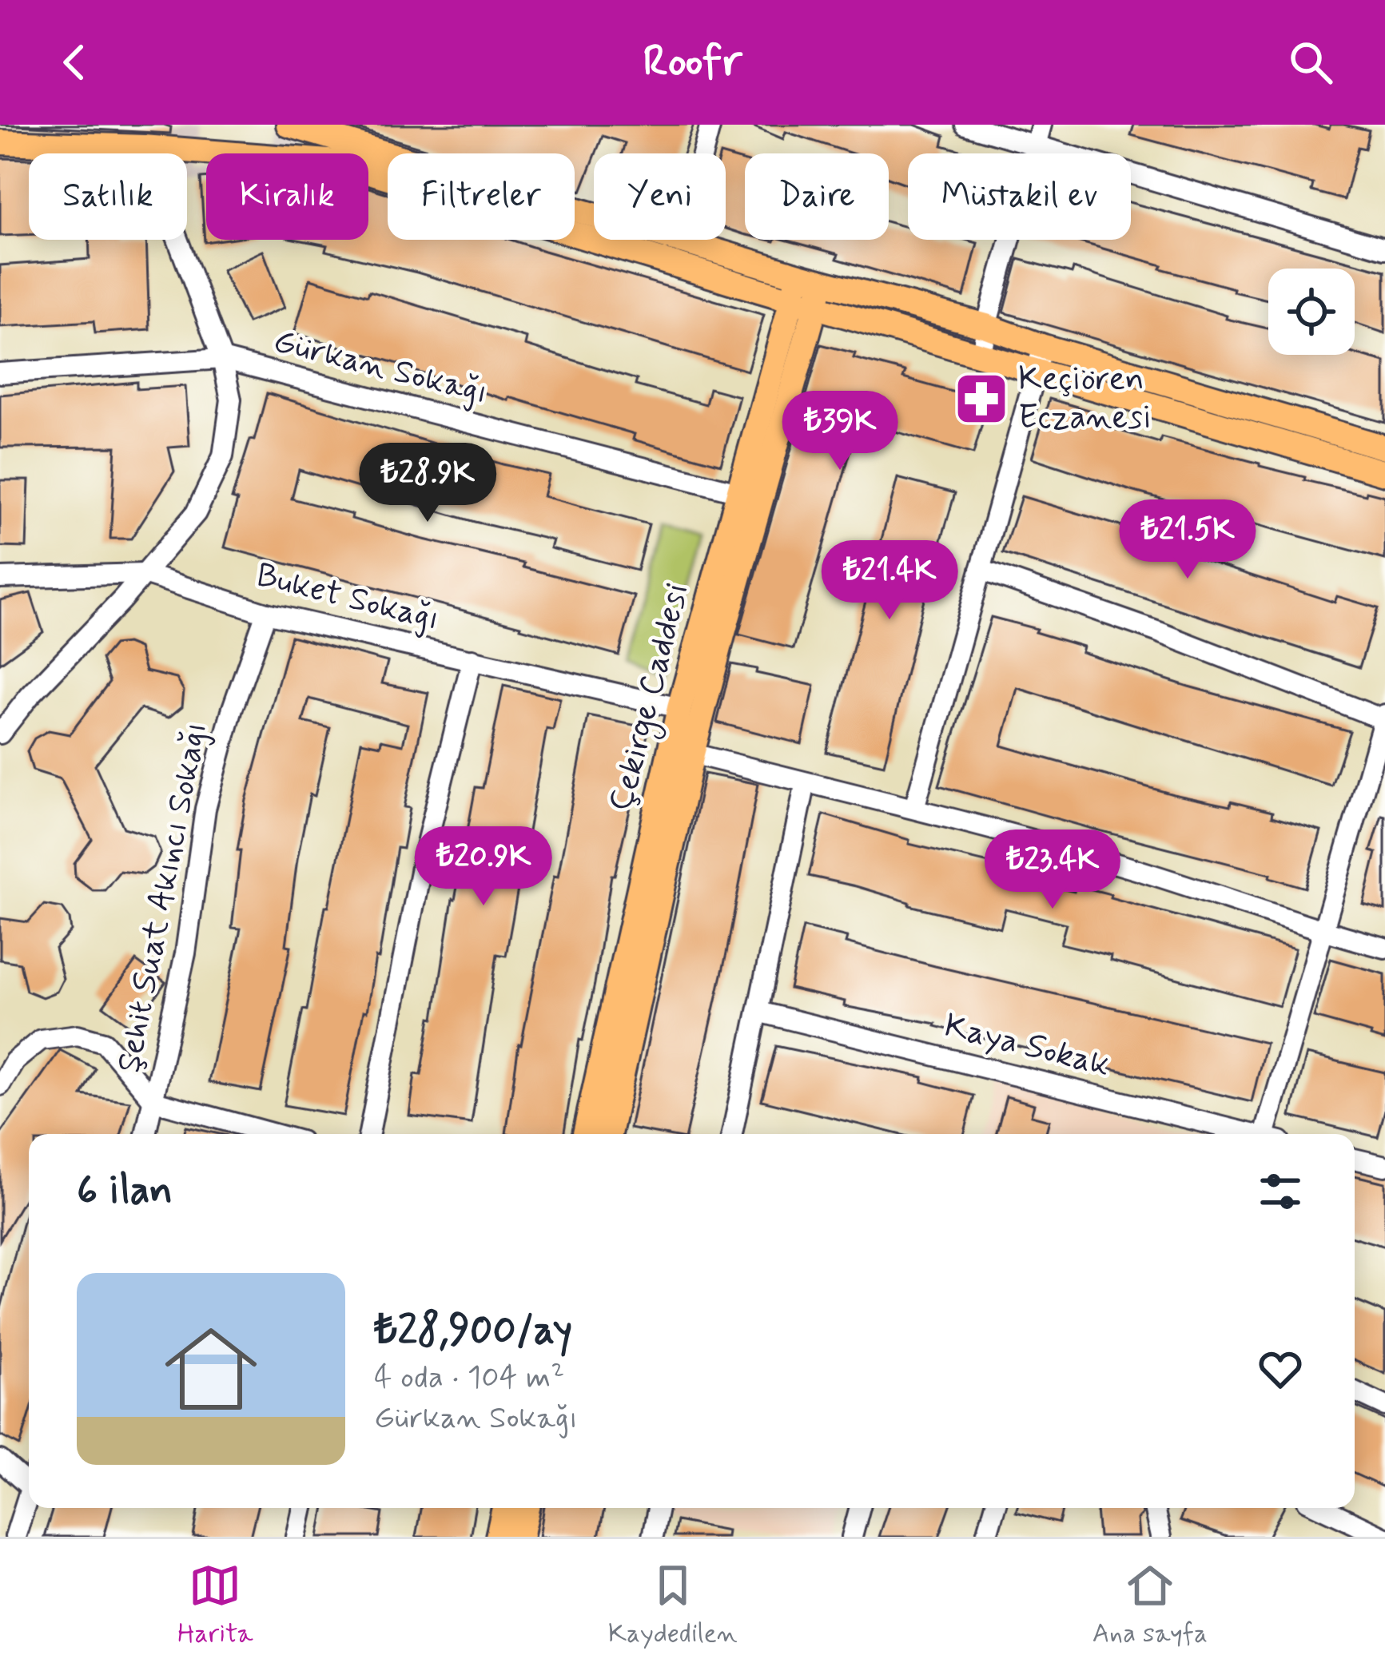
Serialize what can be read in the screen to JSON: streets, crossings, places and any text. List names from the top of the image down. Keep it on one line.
{"streets":{"main road":["Çekirge Caddesi"],"street":["Gürkan Sokağı","Buket Sokağı","Şehit Suat Akıncı Sokağı","Kaya Sokak"]},"crossings":[["Gürkan Sokağı","Çekirge Caddesi"],["Buket Sokağı","Çekirge Caddesi"],["Buket Sokağı","Şehit Suat Akıncı Sokağı"]],"places":{"pharmacy":["Keçiören Eczanesi"]},"page":{"header":"Roofr","chip":["Satılık","Kiralık","Filtreler","Yeni","Daire","Müstakil ev"],"price":["₺39K","₺28.9K","₺21.5K","₺21.4K","₺20.9K","₺23.4K"],"heading":"6 ilan","list":[{"name":"₺28,900/ay","note":"4 oda · 104 m² · Gürkan Sokağı"}],"tabs":["Harita","Kaydedilen","Ana sayfa"]}}
